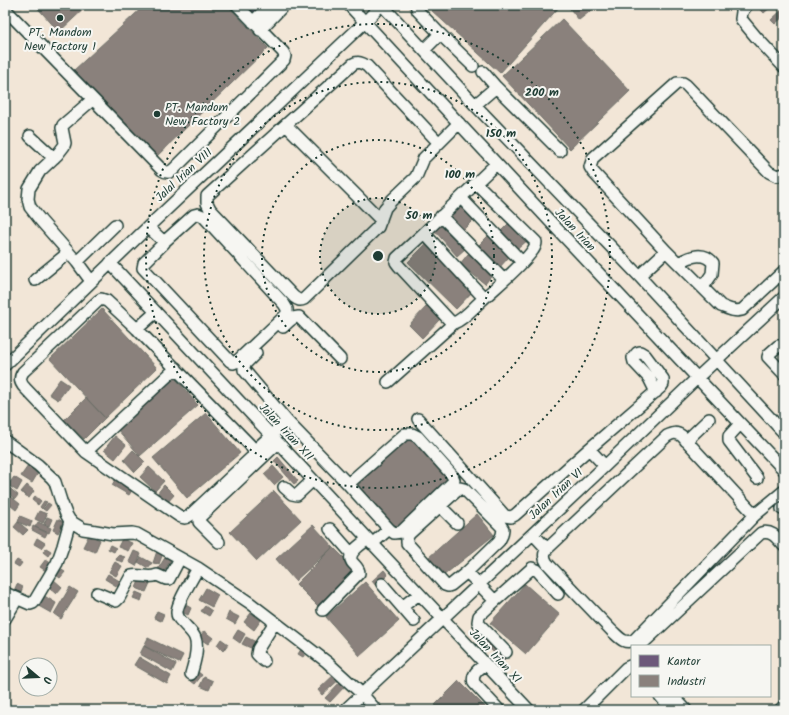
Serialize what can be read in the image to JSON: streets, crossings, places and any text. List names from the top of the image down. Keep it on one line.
{"streets":{"street":["Jalal Irian VIII","Jalan Irian","Jalan Irian XII","Jalan Irian VI","Jalan Irian XI"]},"crossings":[["Jalal Irian VIII","Jalan Irian"],["Jalal Irian VIII","Jalan Irian XII"],["Jalan Irian","Jalan Irian VI"],["Jalan Irian XII","Jalan Irian VI"],["Jalan Irian XII","Jalan Irian XI"],["Jalan Irian VI","Jalan Irian XI"]],"places":["PT. Mandom New Factory 1","PT. Mandom New Factory 2"],"legend":["Kantor","Industri"],"north":"right","rings":["200 m","150 m","100 m","50 m"]}
